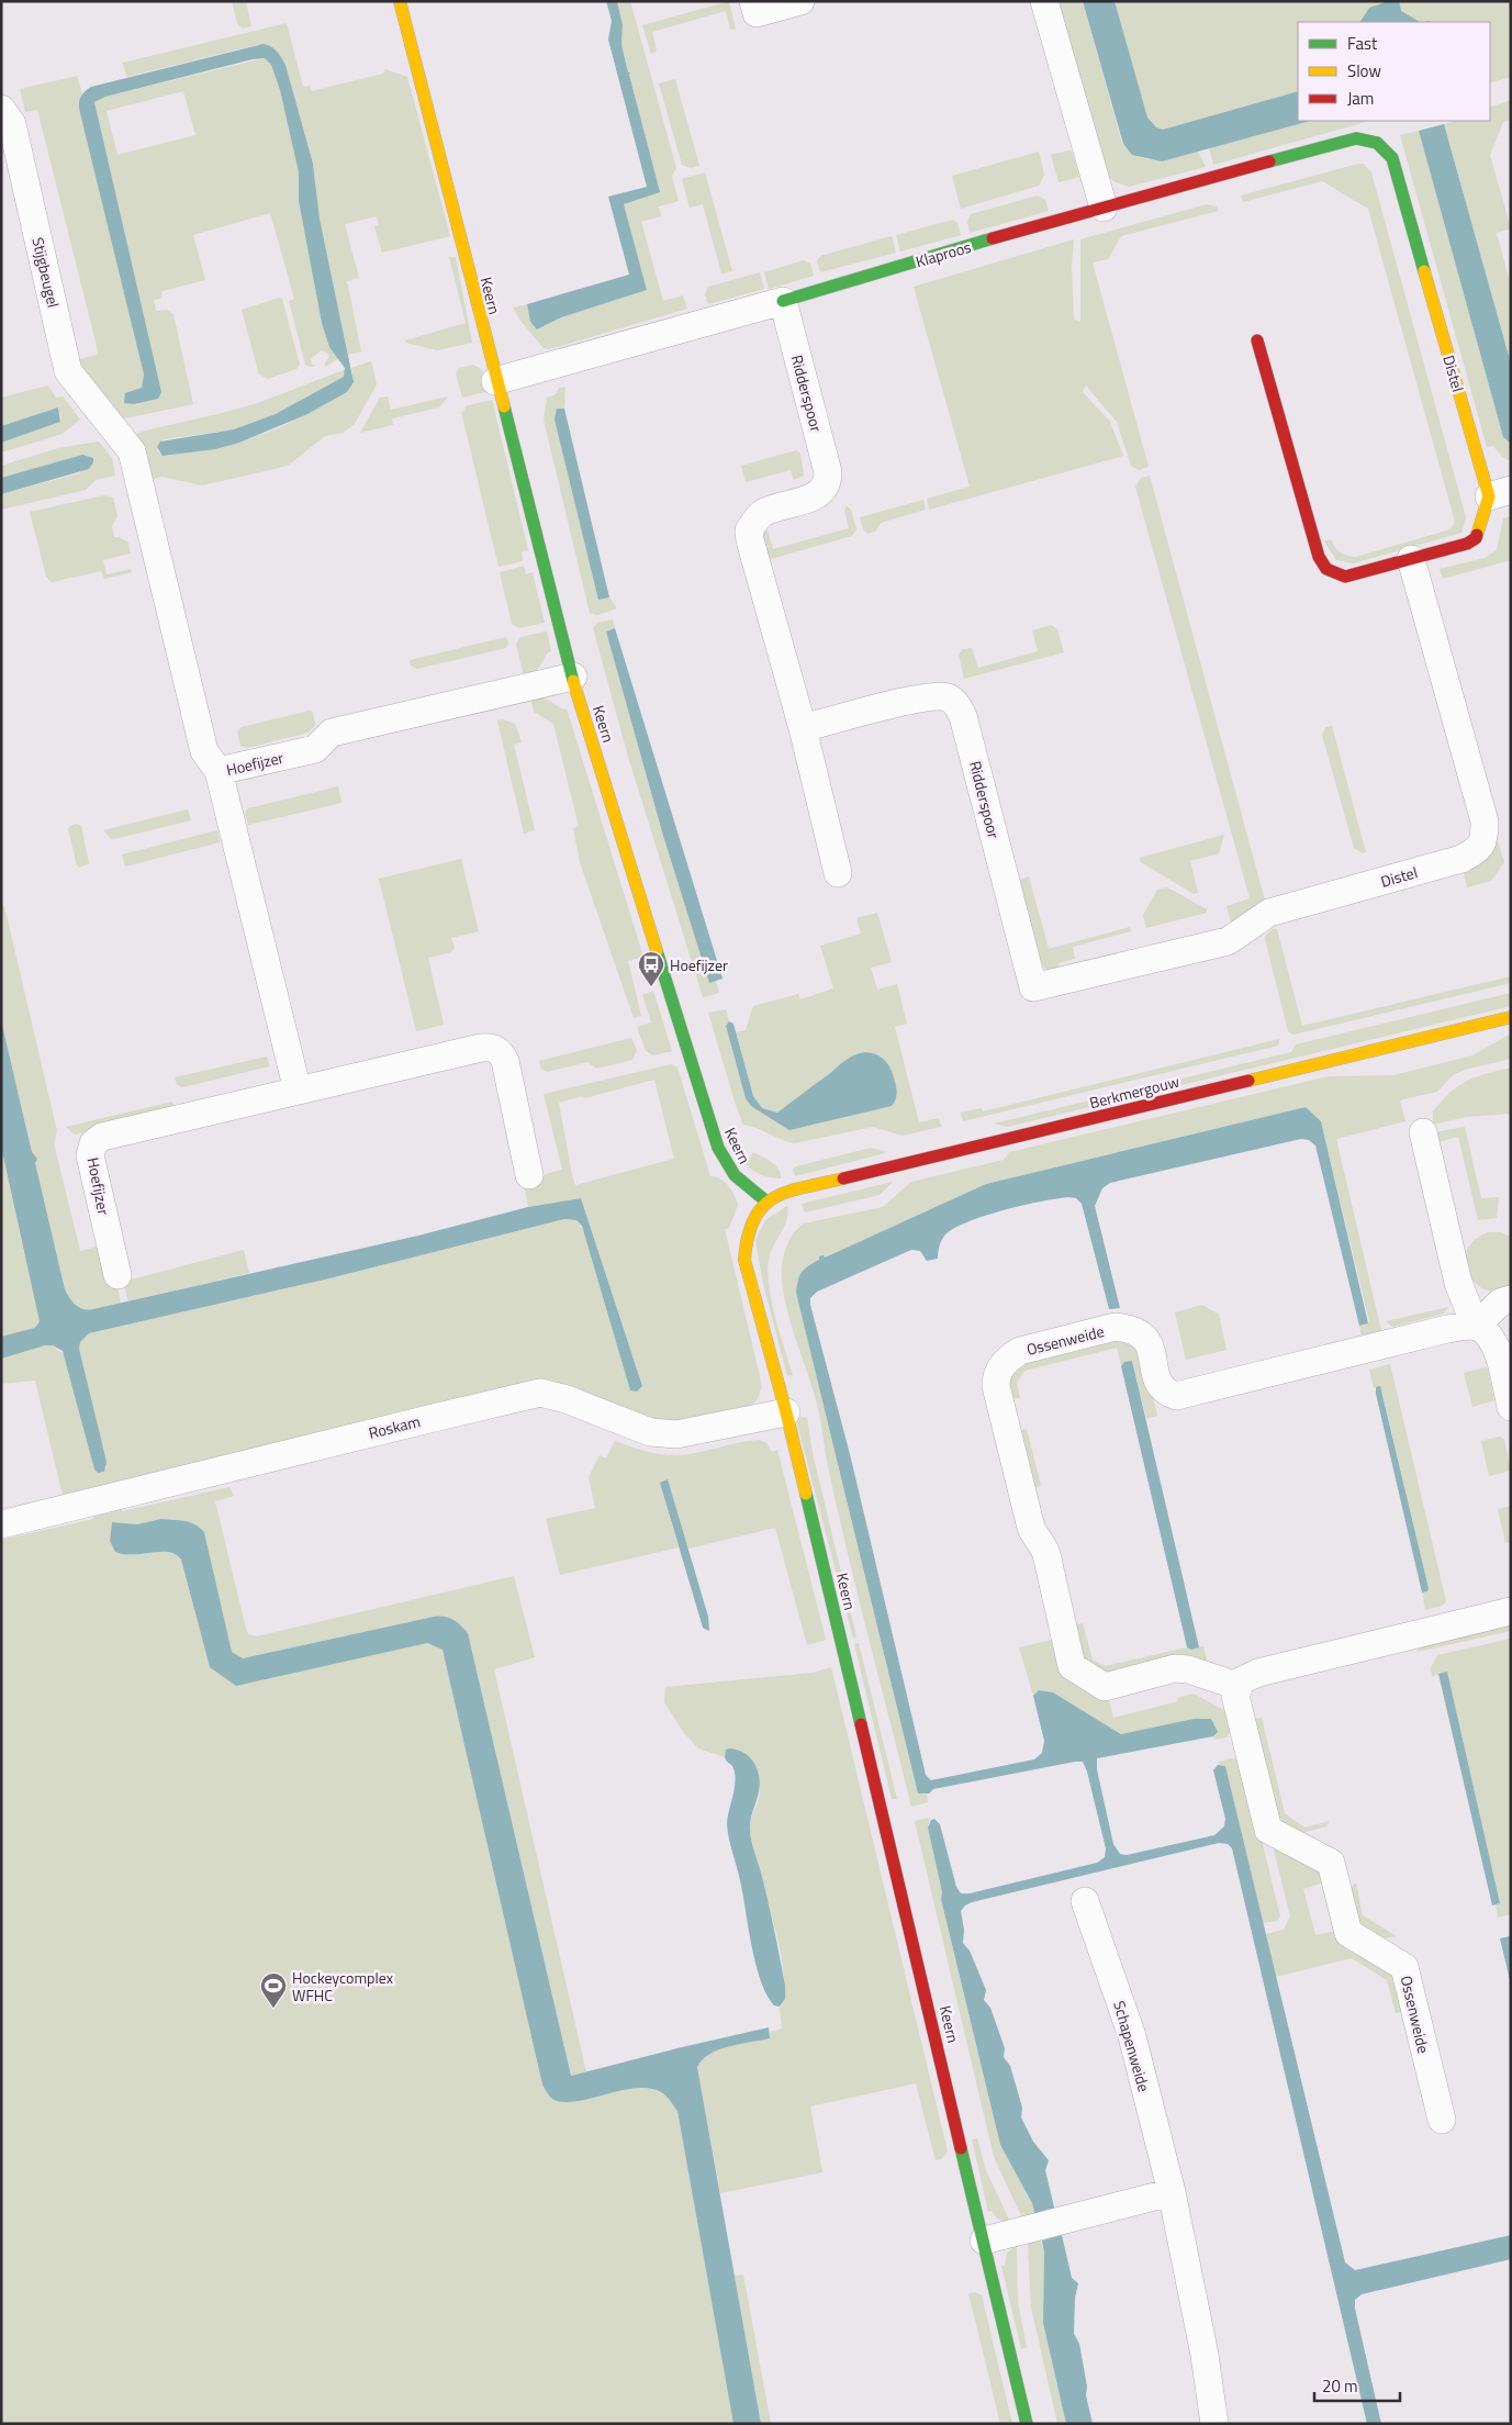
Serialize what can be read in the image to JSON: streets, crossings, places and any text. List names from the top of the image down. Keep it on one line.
{"streets":{"street":["Klaproos","Stijgbeugel","Keern","Distel","Ridderspoor","Hoefijzer","Berkmergouw","Ossenweide","Roskam","Schapenweide"]},"crossings":[["Klaproos","Distel"],["Klaproos","Ridderspoor"],["Stijgbeugel","Hoefijzer"],["Keern","Hoefijzer"],["Keern","Berkmergouw"],["Keern","Roskam"],["Distel","Ridderspoor"]],"places":{"bus stop":["Hoefijzer"],"sports":["Hockeycomplex WFHC"]},"legend":["Fast","Slow","Jam"],"scale_bar":"20 m"}
